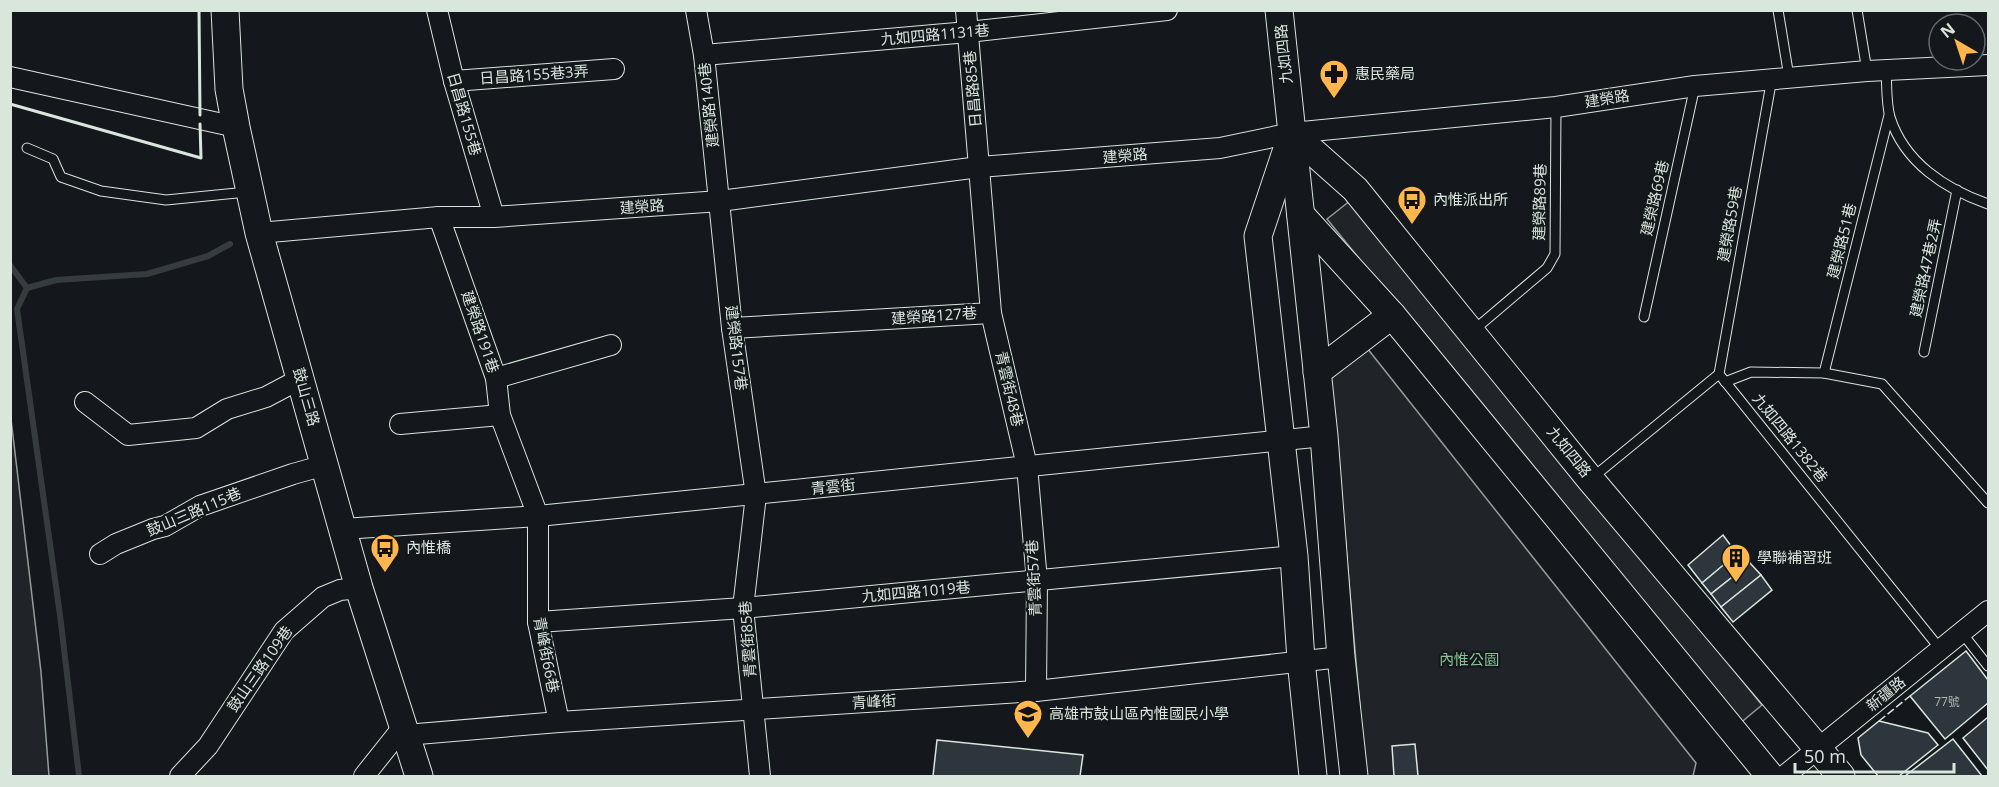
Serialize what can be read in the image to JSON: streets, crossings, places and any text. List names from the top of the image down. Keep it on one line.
{"streets":{"street":["九如四路1131巷","九如四路","日昌路155巷3弄","日昌路85巷","建榮路","建榮路140巷","日昌路155巷","建榮路127巷","建榮路191巷","建榮路157巷","青雲街48巷","鼓山三路","青雲街","鼓山三路115巷","青雲街57巷","九如四路1019巷","青雲街85巷","青峰街66巷","鼓山三路109巷","新疆路","青峰街"],"lane":["建榮路69巷","建榮路89巷","建榮路59巷","建榮路51巷","建榮路47巷2弄","九如四路1382巷"]},"crossings":[["九如四路1131巷","日昌路85巷"],["九如四路1131巷","建榮路140巷"],["九如四路","建榮路"],["九如四路","建榮路89巷"],["九如四路","青雲街"],["九如四路","九如四路1019巷"],["九如四路","新疆路"],["九如四路","青峰街"],["日昌路155巷3弄","日昌路155巷"],["日昌路85巷","建榮路"],["日昌路85巷","建榮路127巷"],["建榮路","建榮路140巷"],["建榮路","日昌路155巷"],["建榮路","建榮路69巷"],["建榮路","建榮路89巷"],["建榮路","建榮路59巷"],["建榮路","建榮路127巷"],["建榮路","建榮路191巷"],["建榮路","建榮路157巷"],["建榮路","鼓山三路"],["建榮路140巷","建榮路157巷"],["建榮路59巷","九如四路1382巷"],["建榮路127巷","建榮路157巷"],["建榮路127巷","青雲街48巷"],["建榮路191巷","青雲街"],["建榮路191巷","青峰街66巷"],["建榮路157巷","青雲街"],["建榮路157巷","青雲街85巷"],["青雲街48巷","青雲街"],["青雲街48巷","青雲街57巷"],["鼓山三路","青雲街"],["鼓山三路","鼓山三路115巷"],["鼓山三路","鼓山三路109巷"],["鼓山三路","青峰街"],["九如四路1382巷","新疆路"],["青雲街","青雲街57巷"],["青雲街","青雲街85巷"],["青雲街","青峰街66巷"],["青雲街57巷","九如四路1019巷"],["青雲街57巷","青峰街"],["九如四路1019巷","青雲街85巷"],["九如四路1019巷","青峰街66巷"],["青雲街85巷","青峰街"],["青峰街66巷","青峰街"]],"parks":["內惟公園"],"places":{"pharmacy":["惠民藥局"],"bus stop":["內惟派出所","內惟橋"],"building":["學聯補習班"],"school or university":["高雄市鼓山區內惟國民小學"]},"house_numbers":["77號"],"scale_bar":"50 m","north":"top left"}
